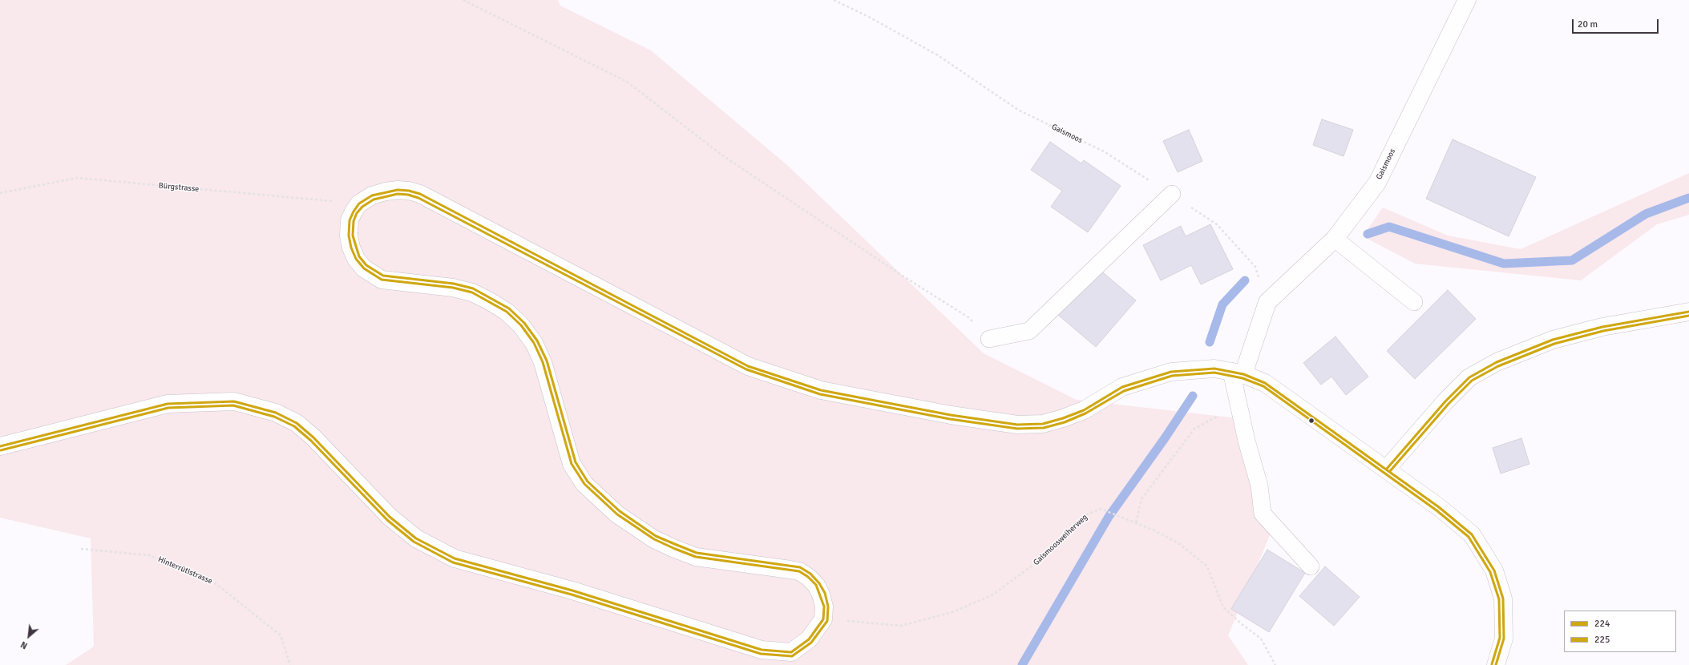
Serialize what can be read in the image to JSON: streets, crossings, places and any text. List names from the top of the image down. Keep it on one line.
{"streets":{"street":["Gaismoos"],"path":["Bürgstrasse","Gaismoosweiherweg","Hinterrütistrasse"]},"lines":["transit line 224","transit line 225"],"legend":["224","225"],"scale_bar":"20 m","north":"bottom left"}
